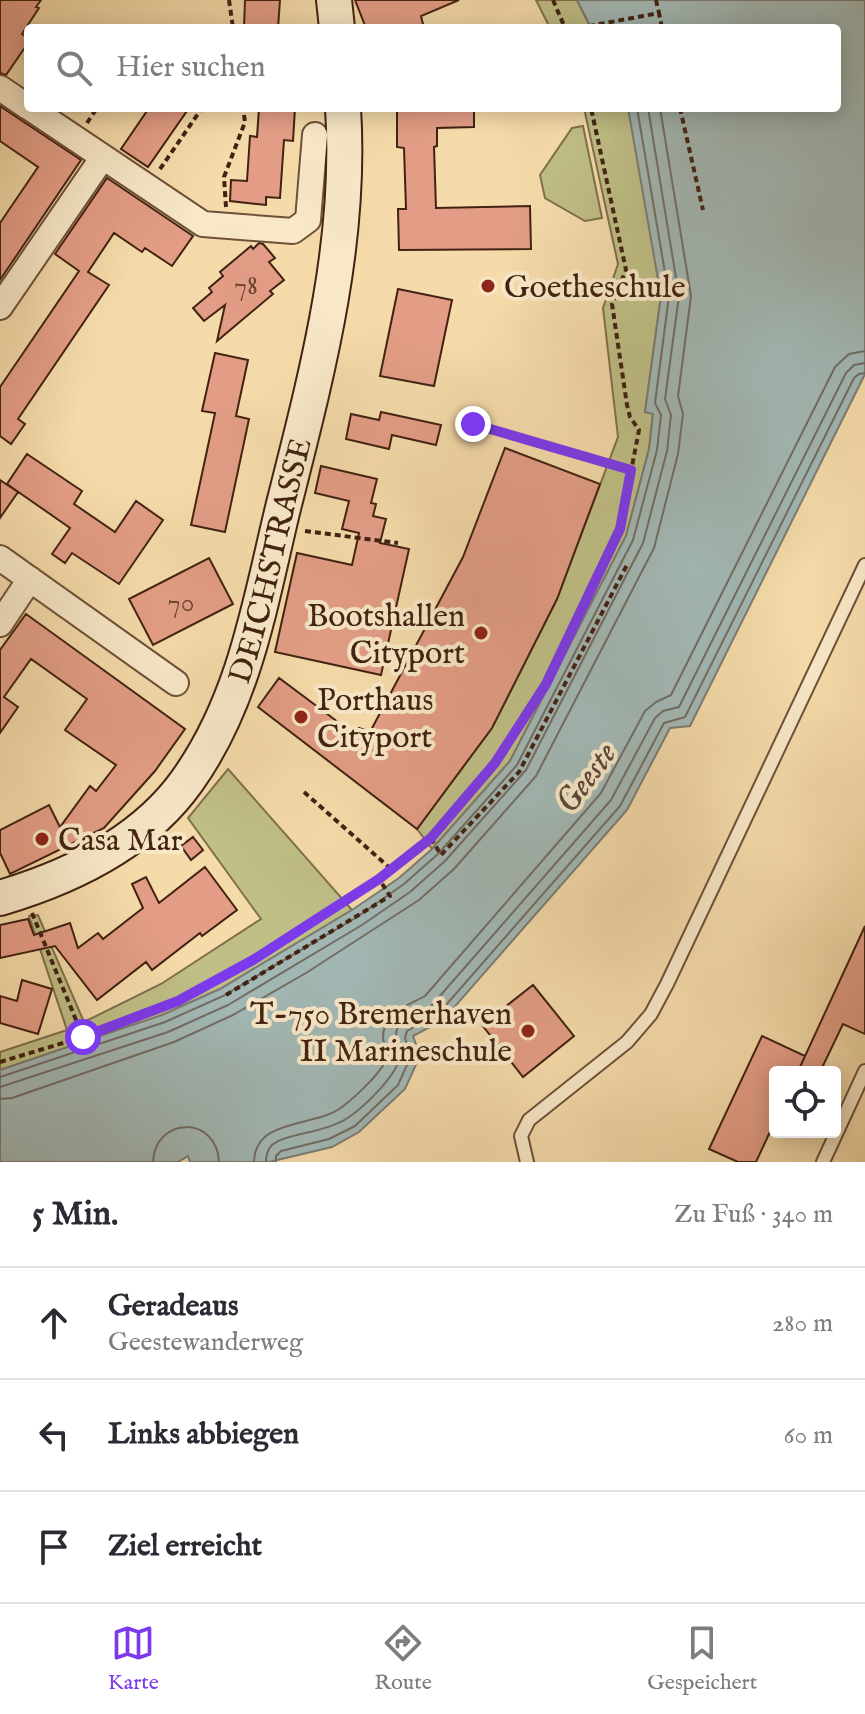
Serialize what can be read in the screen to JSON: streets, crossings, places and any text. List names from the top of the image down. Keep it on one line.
{"streets":{"main road":["DEICHSTRASSE"]},"water":["Geeste"],"places":["Goetheschule","Bootshallen Cityport","Porthaus Cityport","Casa Mar","T-750 Bremerhaven II Marineschule"],"house_numbers":["78","70"],"page":{"search":"Hier suchen","heading":["5 Min.","Zu Fuß · 340 m"],"list":[["Geradeaus","Geestewanderweg","280 m"],["Links abbiegen","60 m"],"Ziel erreicht"],"nav":["Karte","Route","Gespeichert"]}}
